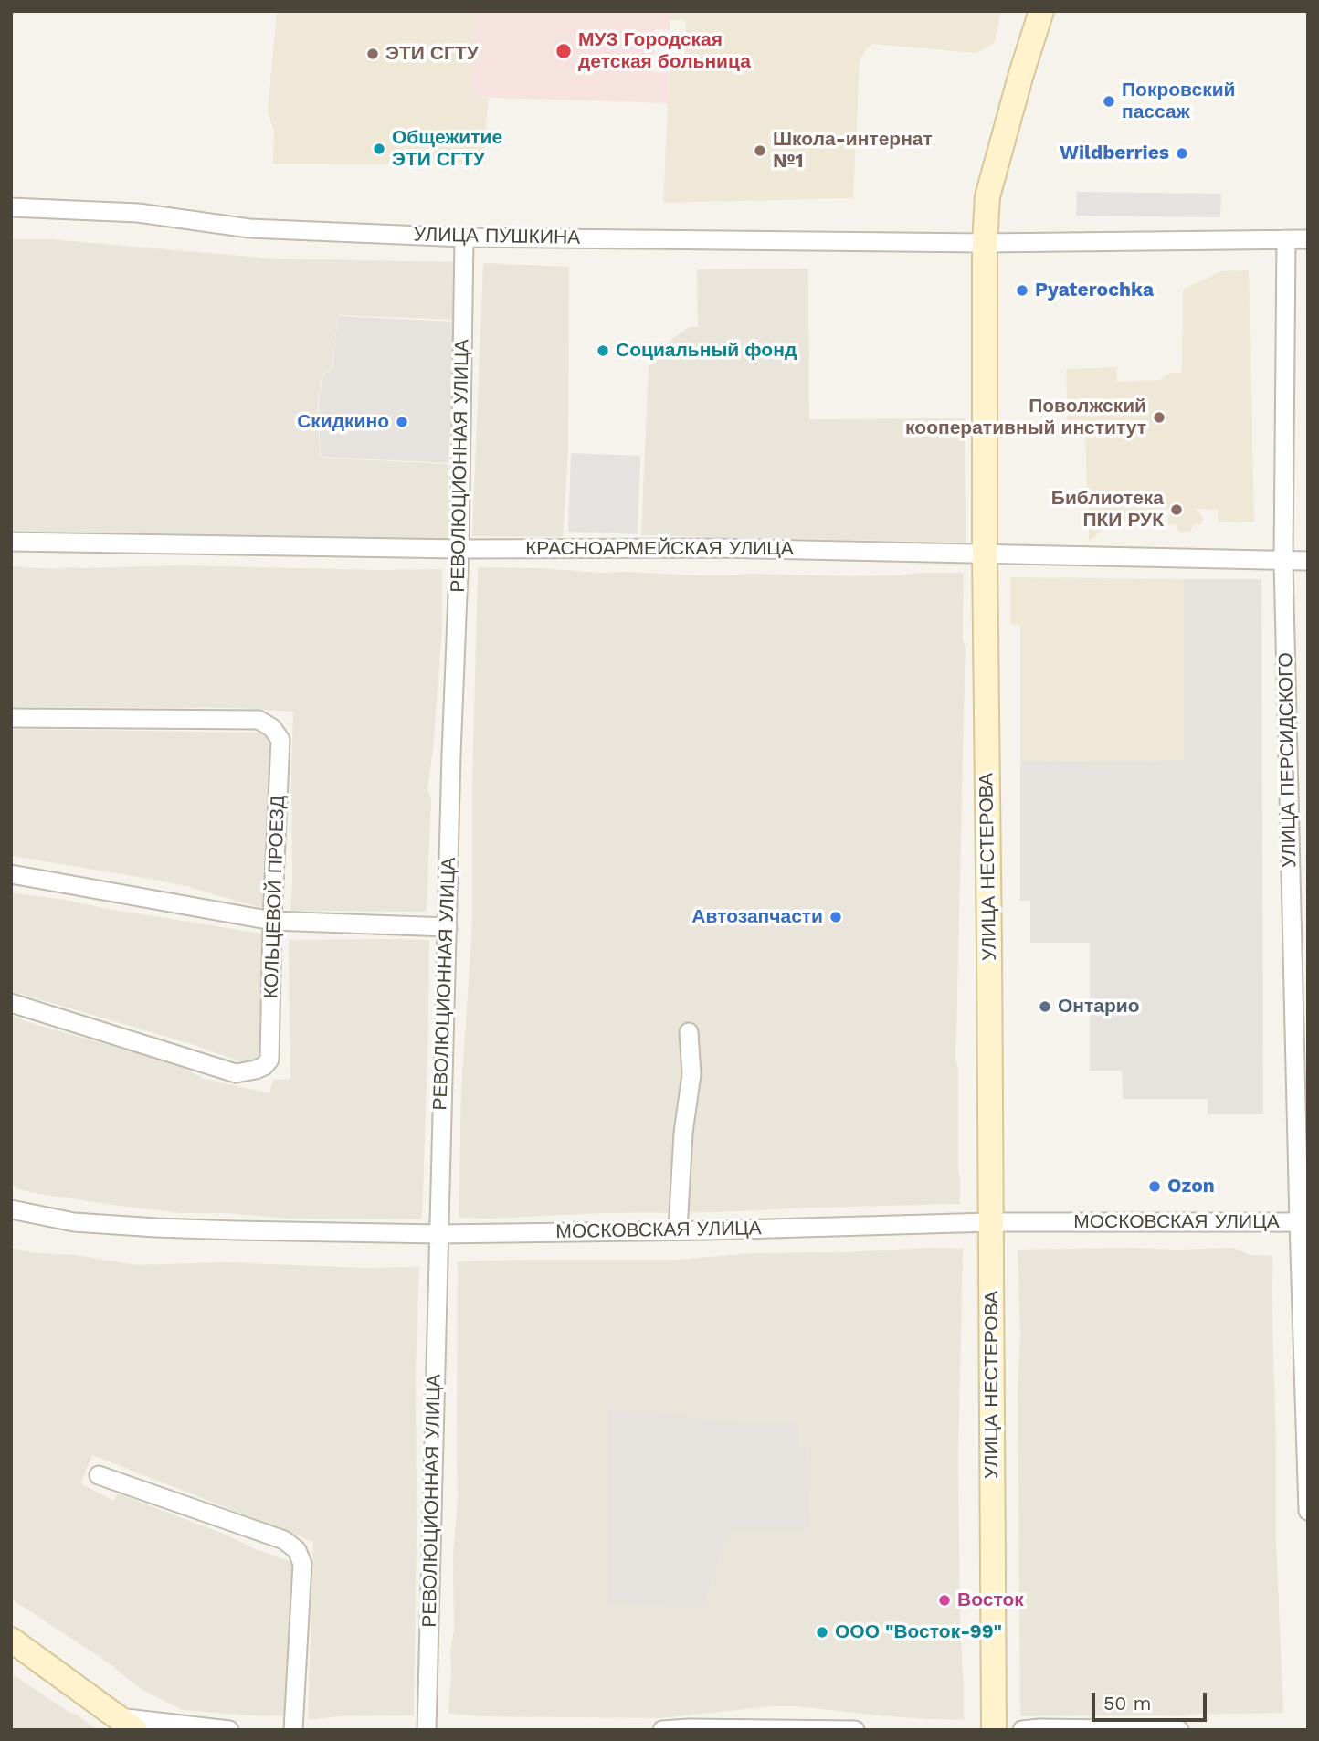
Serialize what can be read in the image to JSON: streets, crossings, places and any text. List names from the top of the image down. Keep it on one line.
{"streets":{"main road":["УЛИЦА НЕСТЕРОВА"],"street":["УЛИЦА ПУШКИНА","РЕВОЛЮЦИОННАЯ УЛИЦА","КРАСНОАРМЕЙСКАЯ УЛИЦА","УЛИЦА ПЕРСИДСКОГО","КОЛЬЦЕВОЙ ПРОЕЗД","МОСКОВСКАЯ УЛИЦА"]},"crossings":[["УЛИЦА ПУШКИНА","РЕВОЛЮЦИОННАЯ УЛИЦА"],["УЛИЦА ПУШКИНА","УЛИЦА ПЕРСИДСКОГО"],["УЛИЦА ПУШКИНА","УЛИЦА НЕСТЕРОВА"],["РЕВОЛЮЦИОННАЯ УЛИЦА","КРАСНОАРМЕЙСКАЯ УЛИЦА"],["РЕВОЛЮЦИОННАЯ УЛИЦА","МОСКОВСКАЯ УЛИЦА"],["КРАСНОАРМЕЙСКАЯ УЛИЦА","УЛИЦА ПЕРСИДСКОГО"],["КРАСНОАРМЕЙСКАЯ УЛИЦА","УЛИЦА НЕСТЕРОВА"],["УЛИЦА ПЕРСИДСКОГО","МОСКОВСКАЯ УЛИЦА"],["УЛИЦА НЕСТЕРОВА","МОСКОВСКАЯ УЛИЦА"]],"places":["МУЗ Городская детская больница","ЭТИ СГТУ","Покровский пассаж","Общежитие ЭТИ СГТУ","Школа-интернат №1","Wildberries","Pyaterochka","Социальный фонд","Поволжский кооперативный институт","Скидкино","Библиотека ПКИ РУК","Автозапчасти","Онтарио","Ozon","Восток","ООО \"Восток-99\""],"scale_bar":"50 m"}
